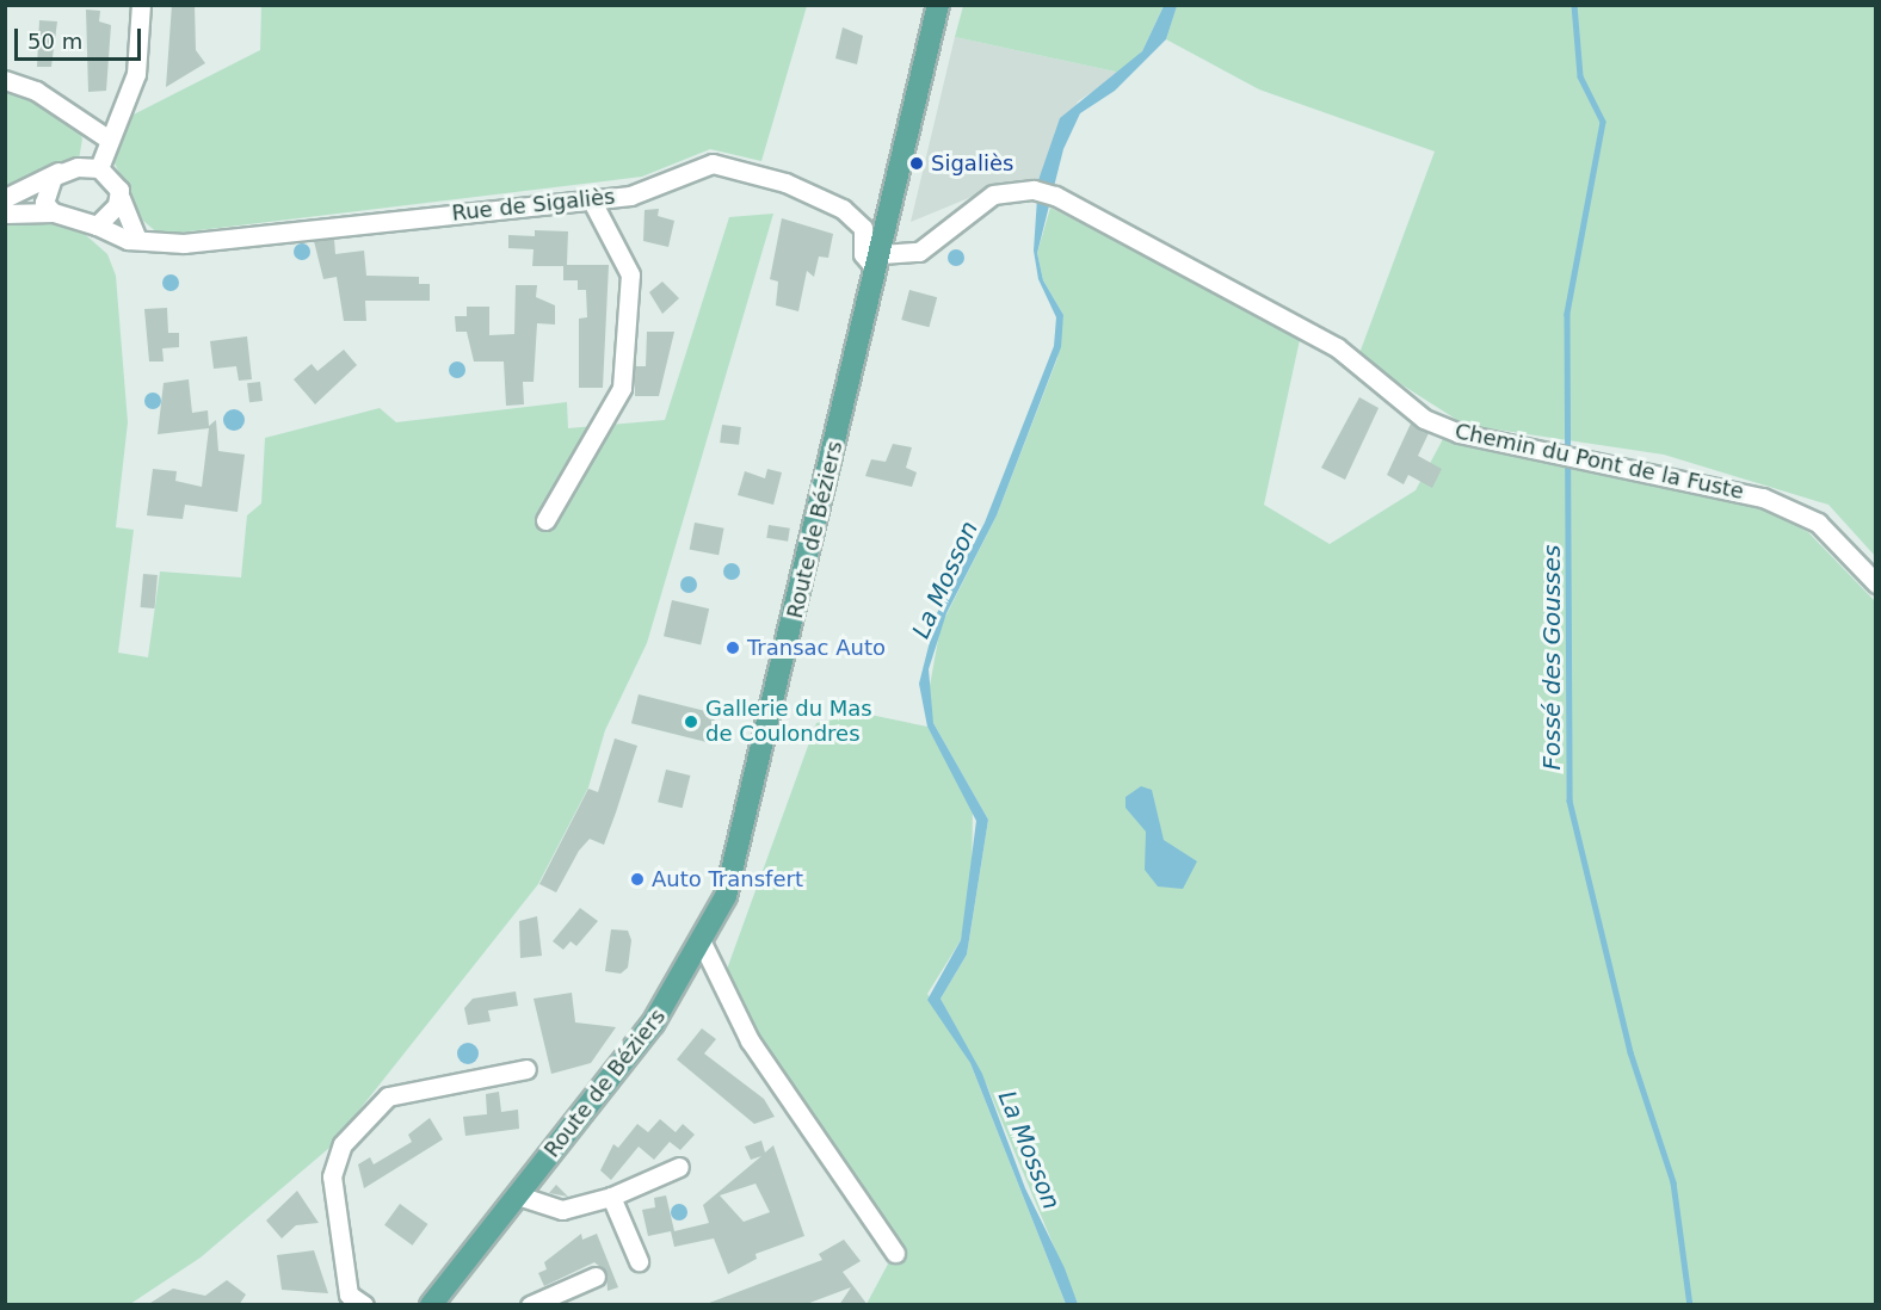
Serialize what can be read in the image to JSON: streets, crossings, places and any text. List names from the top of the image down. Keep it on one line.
{"streets":{"main road":["Route de Béziers"],"street":["Rue de Sigaliès","Chemin du Pont de la Fuste"]},"crossings":[["Rue de Sigaliès","Chemin du Pont de la Fuste"],["Rue de Sigaliès","Route de Béziers"],["Chemin du Pont de la Fuste","Route de Béziers"]],"water":["La Mosson","Fossé des Gousses"],"places":["Sigaliès","Transac Auto","Gallerie du Mas de Coulondres","Auto Transfert"],"scale_bar":"50 m"}
